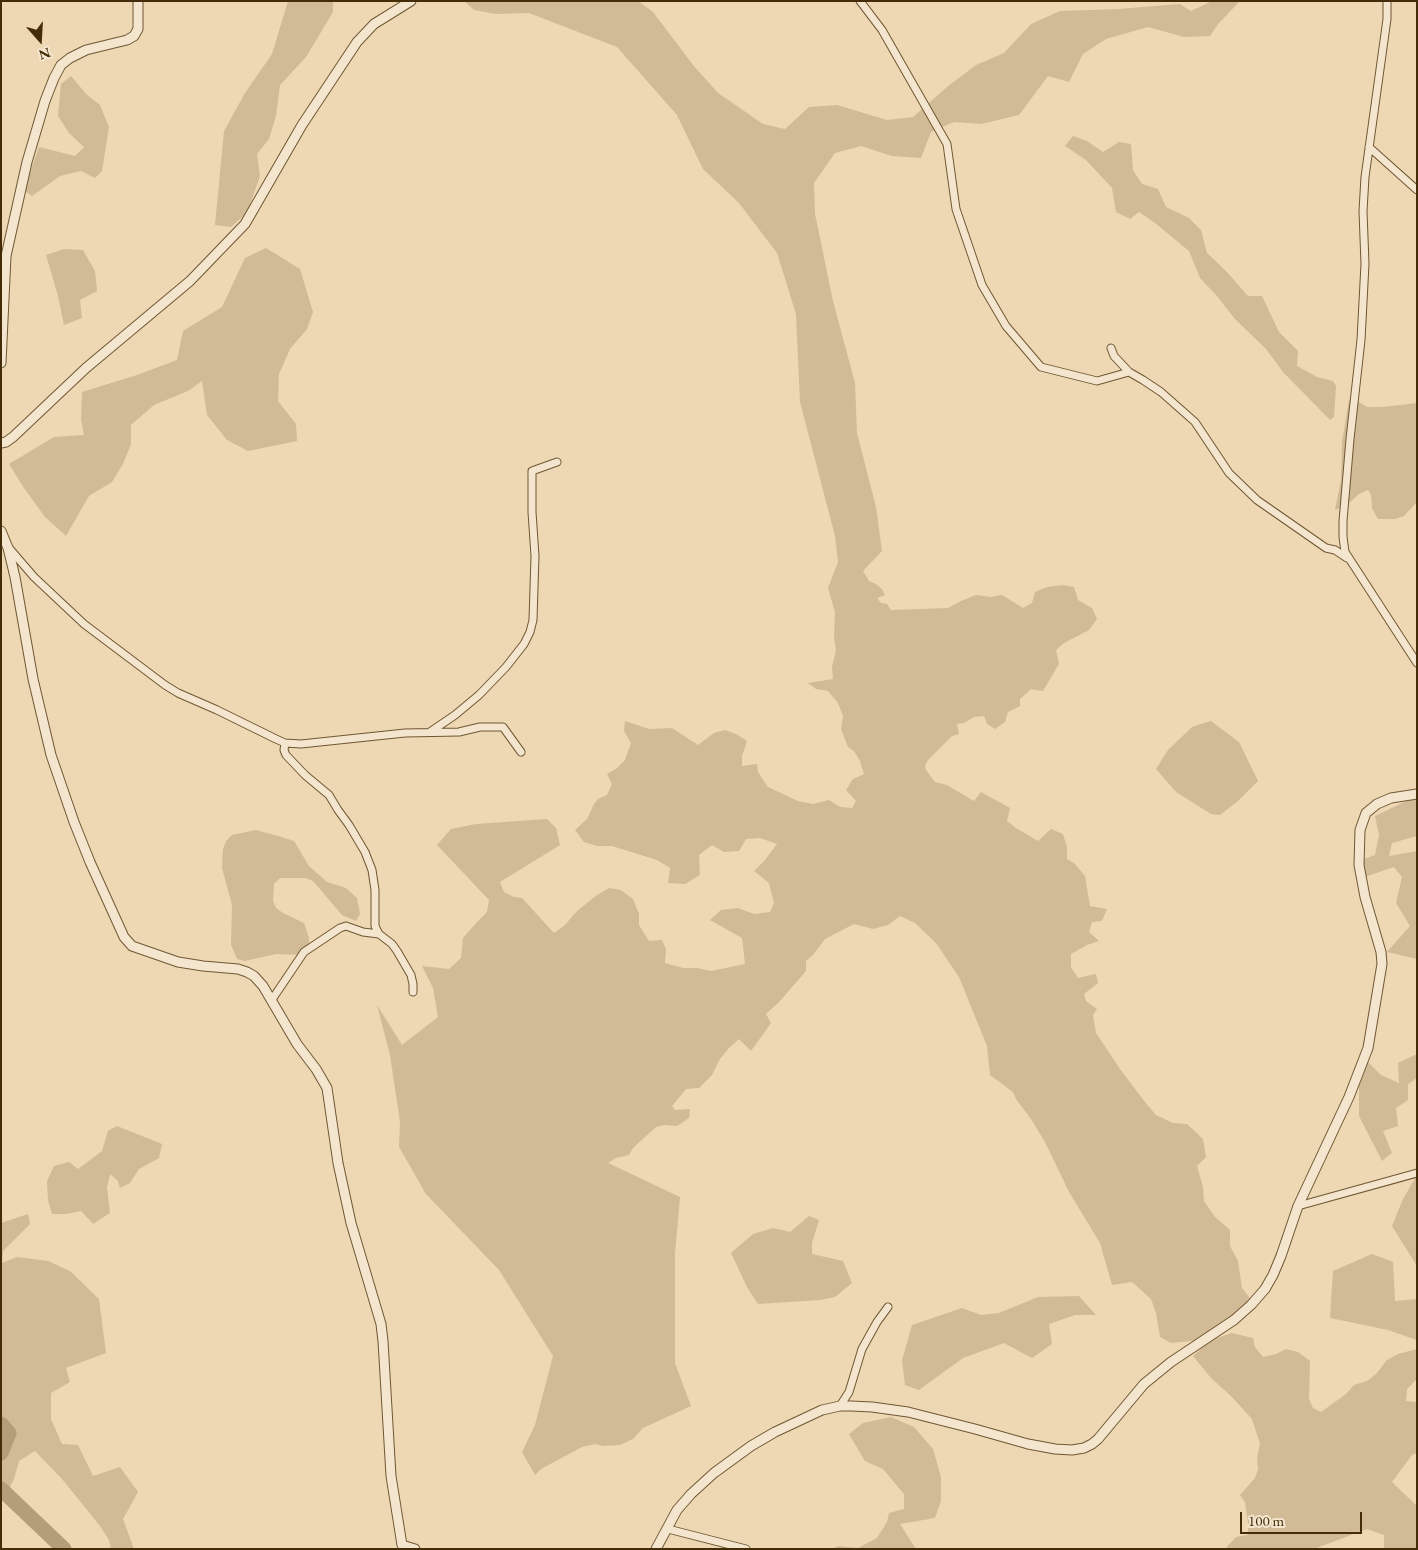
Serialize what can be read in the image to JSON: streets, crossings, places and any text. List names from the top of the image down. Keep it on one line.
{"scale_bar":"100 m","north":"bottom"}
